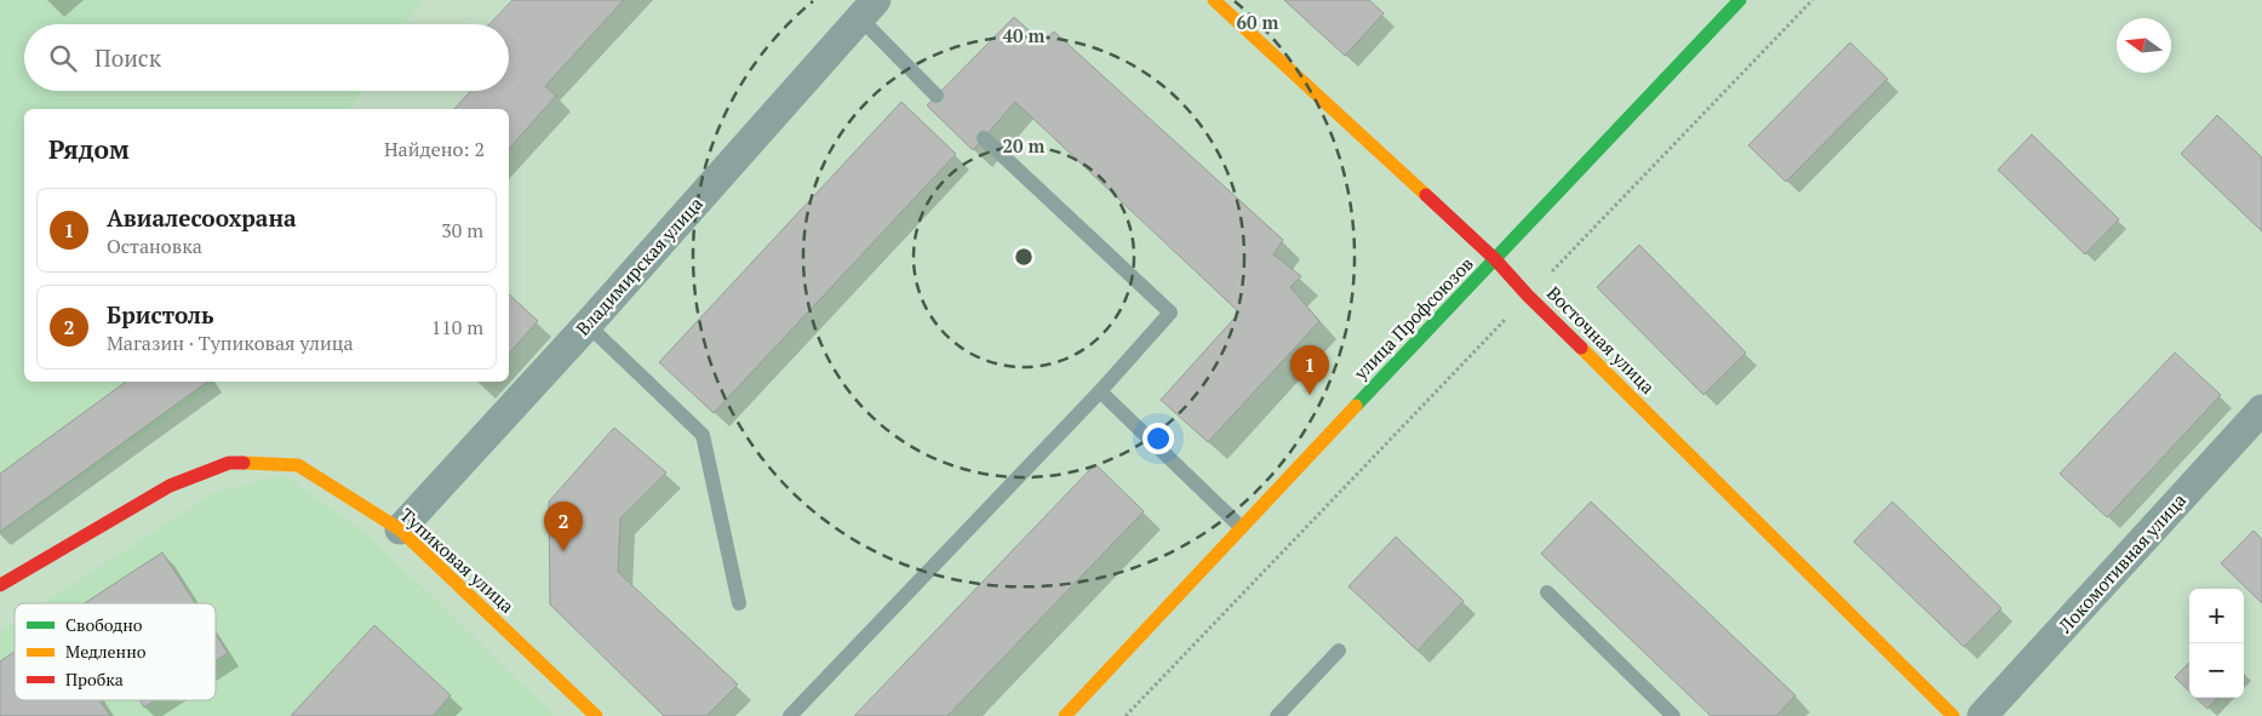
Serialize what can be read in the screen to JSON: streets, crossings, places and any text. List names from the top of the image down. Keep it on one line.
{"streets":{"street":["Владимирская улица","улица Профсоюзов","Восточная улица","Тупиковая улица","Локомотивная улица"]},"crossings":[["Владимирская улица","Тупиковая улица"],["улица Профсоюзов","Восточная улица"]],"legend":["Свободно","Медленно","Пробка"],"north":"left","page":{"search":"Поиск","heading":["Рядом","Найдено: 2"],"list":[{"mark":"1","name":"Авиалесоохрана","note":"Остановка","value":"30 m"},{"mark":"2","name":"Бристоль","note":"Магазин · Тупиковая улица","value":"110 m"}],"pins":["1","2"],"map_buttons":["+","−"]},"rings":["60 m","40 m","20 m"]}
